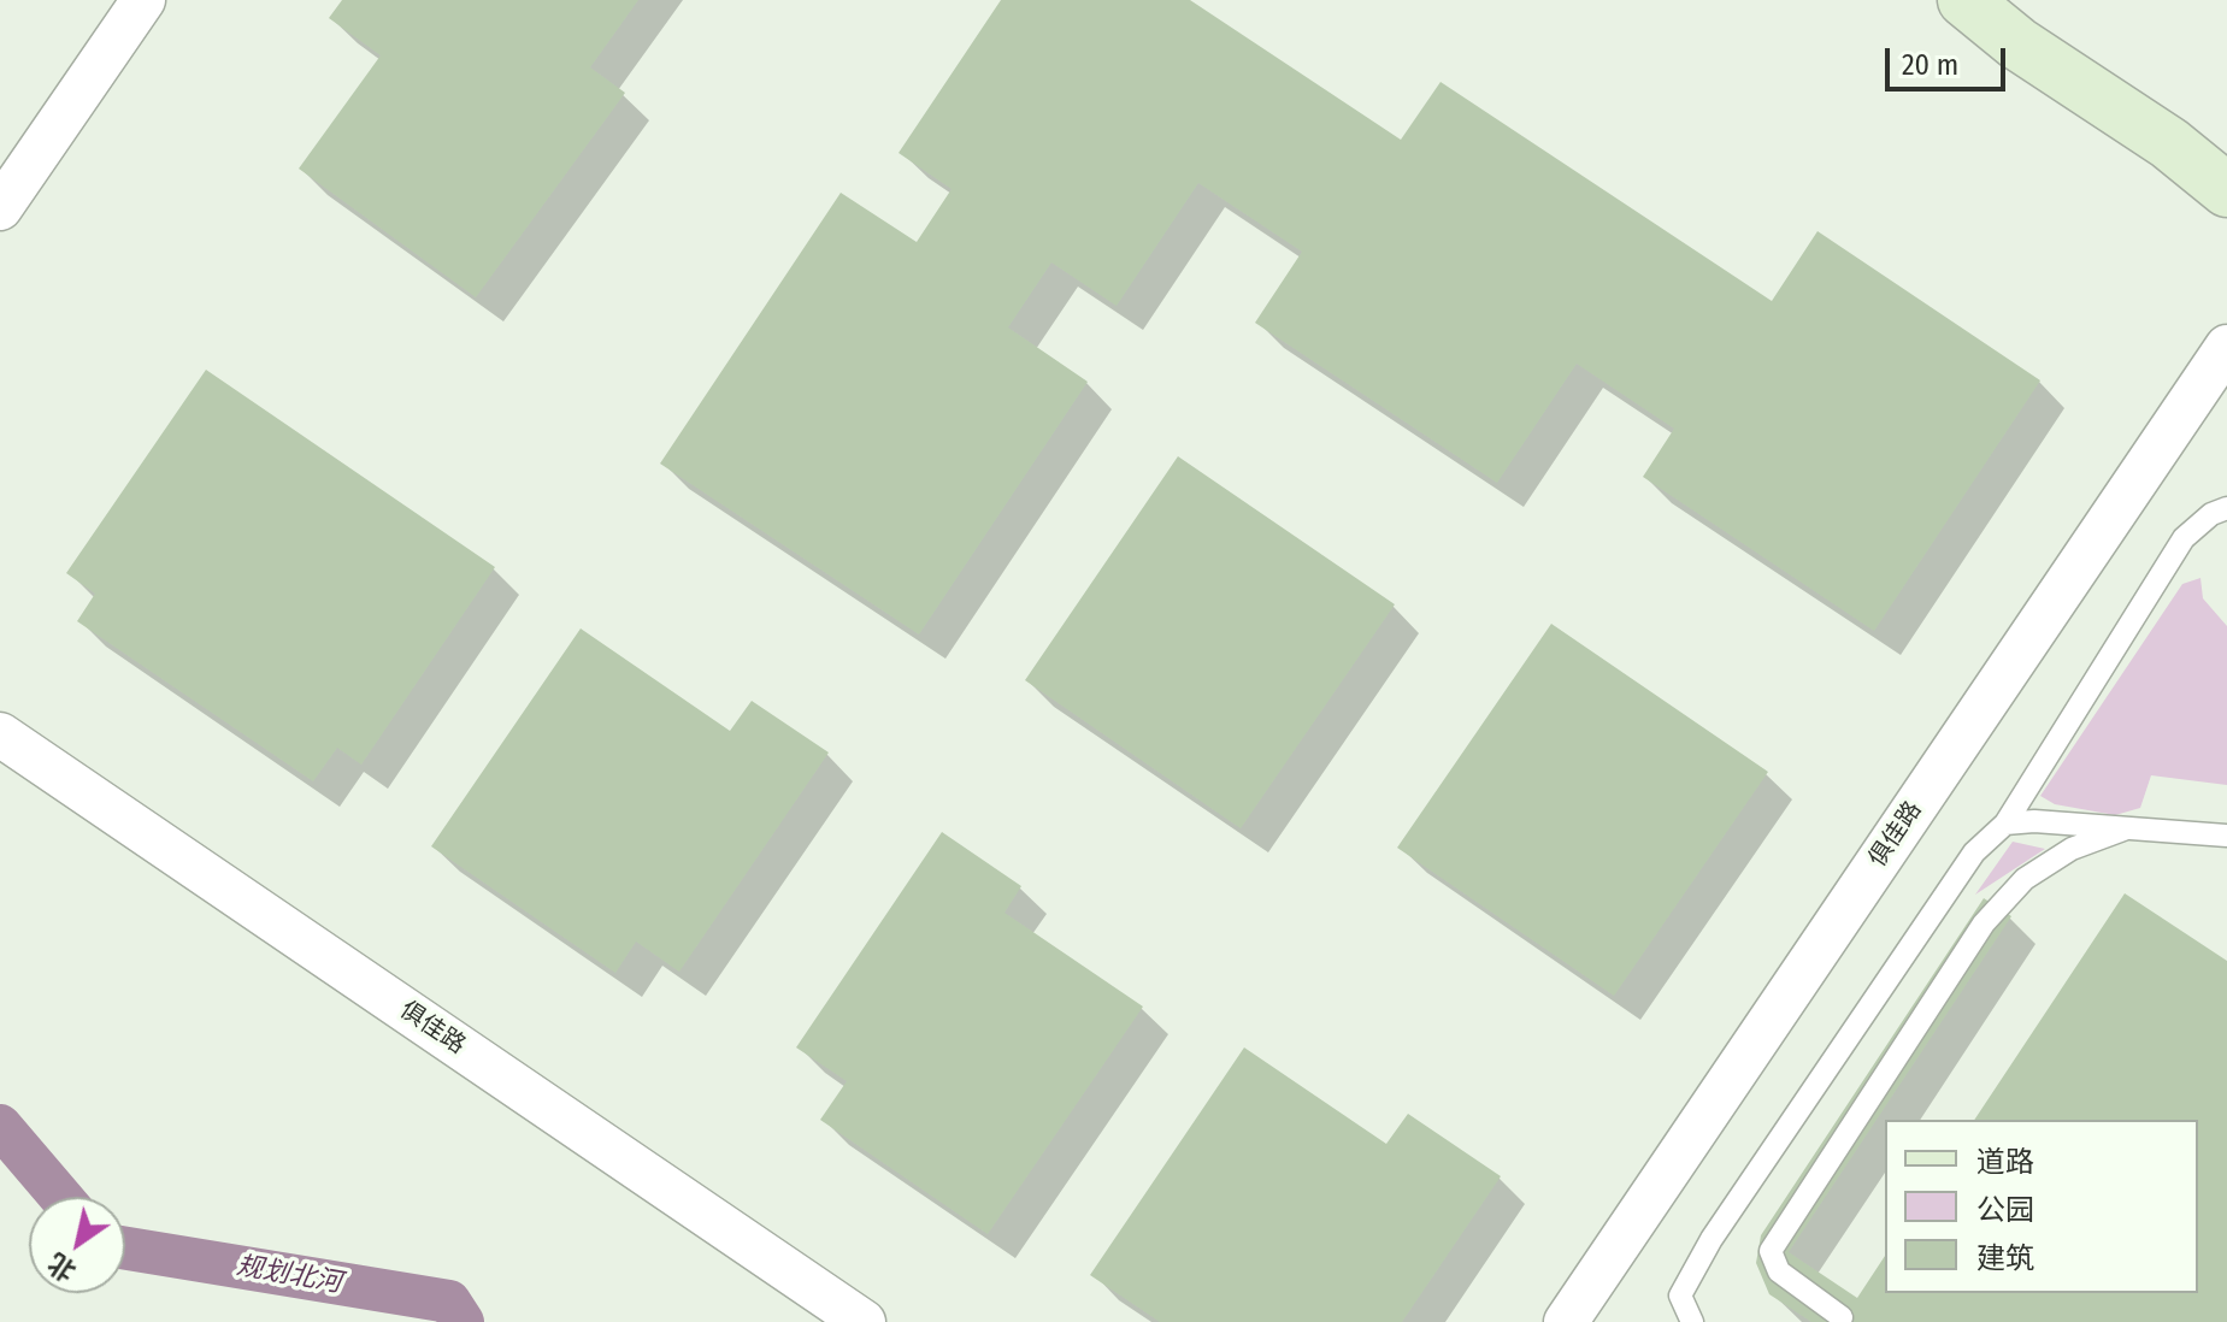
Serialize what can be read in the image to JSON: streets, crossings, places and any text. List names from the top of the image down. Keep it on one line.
{"streets":{"street":["俱佳路"]},"water":["规划北河"],"legend":["道路","公园","建筑"],"scale_bar":"20 m","north":"bottom left"}
